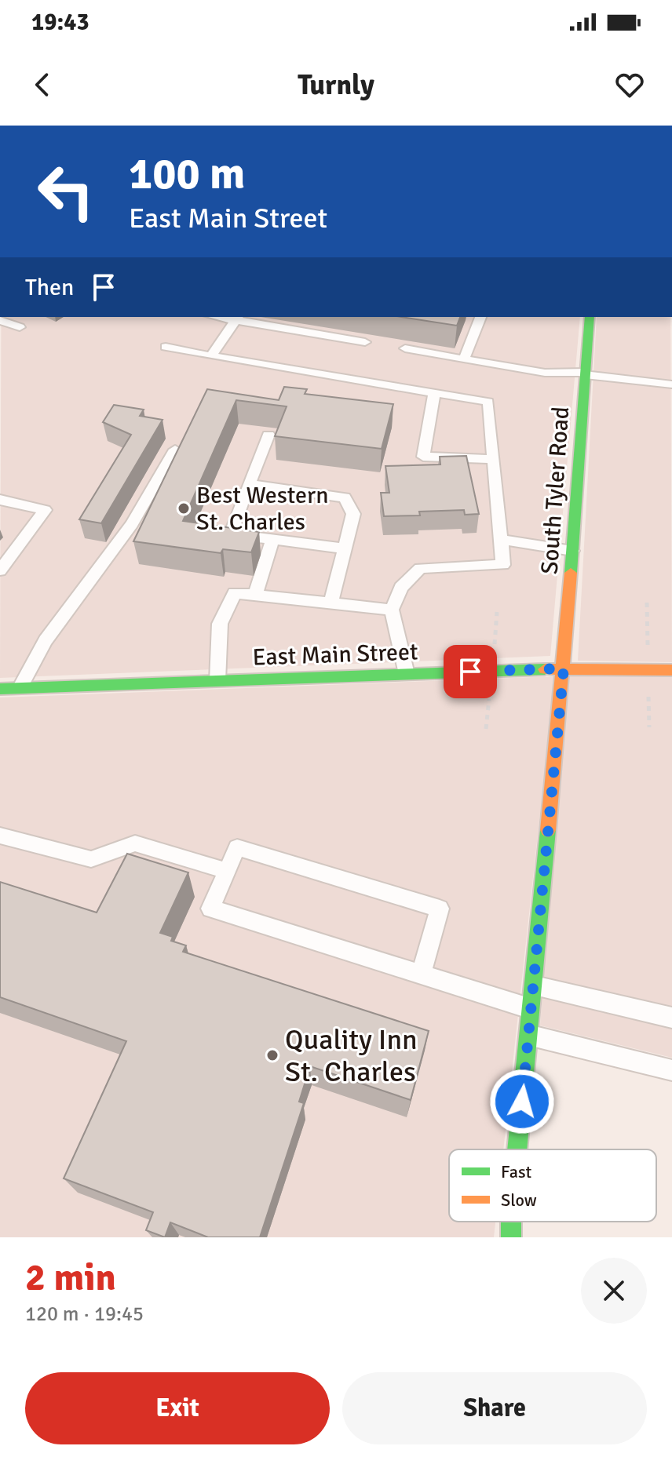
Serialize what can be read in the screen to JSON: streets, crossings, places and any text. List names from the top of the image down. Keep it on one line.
{"streets":{"street":["South Tyler Road","East Main Street"]},"crossings":[["South Tyler Road","East Main Street"]],"places":["Best Western St. Charles","Quality Inn St. Charles"],"legend":["Fast","Slow"],"page":{"status":"19:43","header":"Turnly","turn":["100 m","East Main Street"],"then":"Then","heading":["2 min","120 m · 19:45"],"buttons":["Exit","Share"]}}
